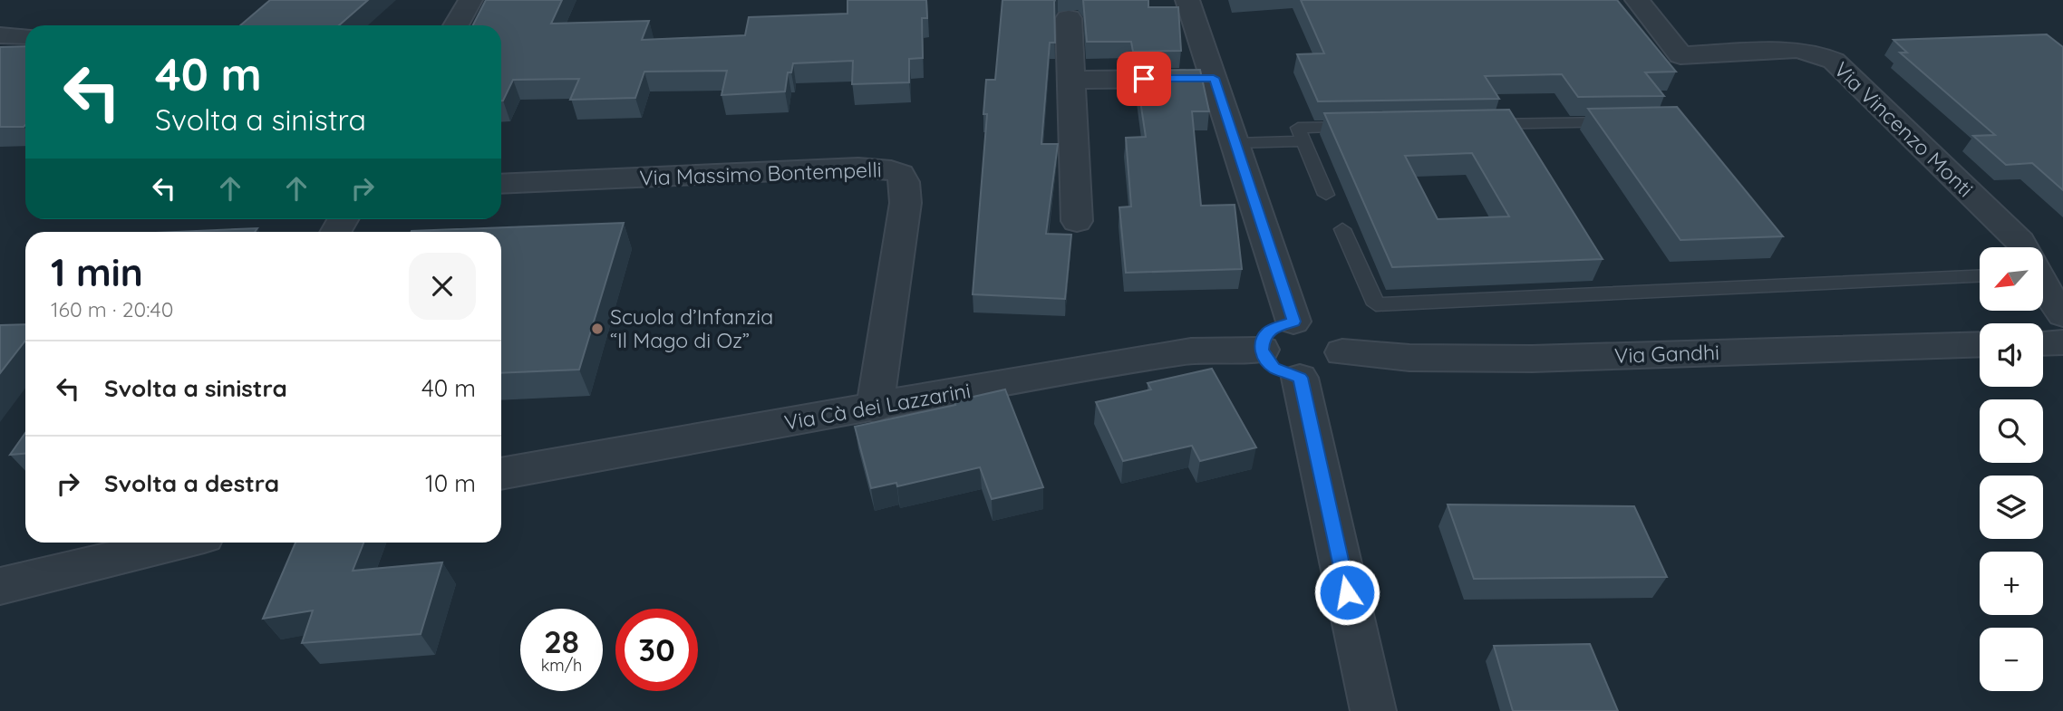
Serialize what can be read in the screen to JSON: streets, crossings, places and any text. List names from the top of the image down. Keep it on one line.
{"streets":{"street":["Via Vincenzo Monti","Via Massimo Bontempelli","Via Gandhi","Via Cà dei Lazzarini"]},"crossings":[["Via Massimo Bontempelli","Via Cà dei Lazzarini"],["Via Gandhi","Via Cà dei Lazzarini"]],"places":["Scuola d’Infanzia “Il Mago di Oz”"],"north":"bottom left","page":{"turn":["40 m","Svolta a sinistra"],"heading":["1 min","160 m · 20:40"],"map_buttons":["+","−"],"list":[{"name":"Svolta a sinistra","value":"40 m"},{"name":"Svolta a destra","value":"10 m"}],"speed":"28 km/h","limit":"30"}}
